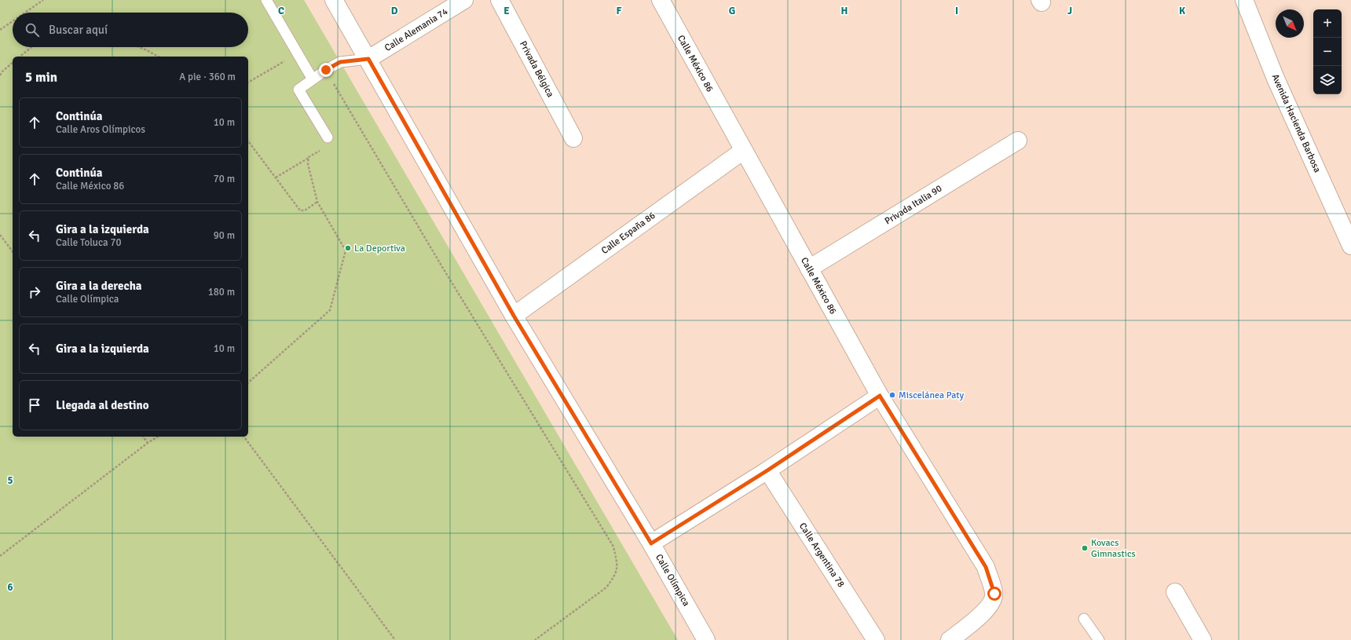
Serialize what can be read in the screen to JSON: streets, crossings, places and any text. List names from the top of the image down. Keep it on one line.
{"streets":{"street":["Calle Alemania 74","Calle México 86","Privada Bélgica","Avenida Hacienda Barbosa","Privada Italia 90","Calle España 86","Calle Argentina 78","Calle Olímpica"]},"crossings":[["Calle Alemania 74","Calle Olímpica"],["Calle México 86","Privada Italia 90"],["Calle México 86","Calle España 86"],["Calle España 86","Calle Olímpica"]],"places":["La Deportiva","Miscelánea Paty","Kovacs Gimnastics"],"north":"bottom right","page":{"map_buttons":["+","−"],"search":"Buscar aquí","heading":["5 min","A pie · 360 m"],"list":[["Continúa","Calle Aros Olímpicos","10 m"],["Continúa","Calle México 86","70 m"],["Gira a la izquierda","Calle Toluca 70","90 m"],["Gira a la derecha","Calle Olímpica","180 m"],["Gira a la izquierda","10 m"],"Llegada al destino"]},"grid":{"columns":["C","D","E","F","G","H","I","J","K"],"rows":["5","6"]}}
